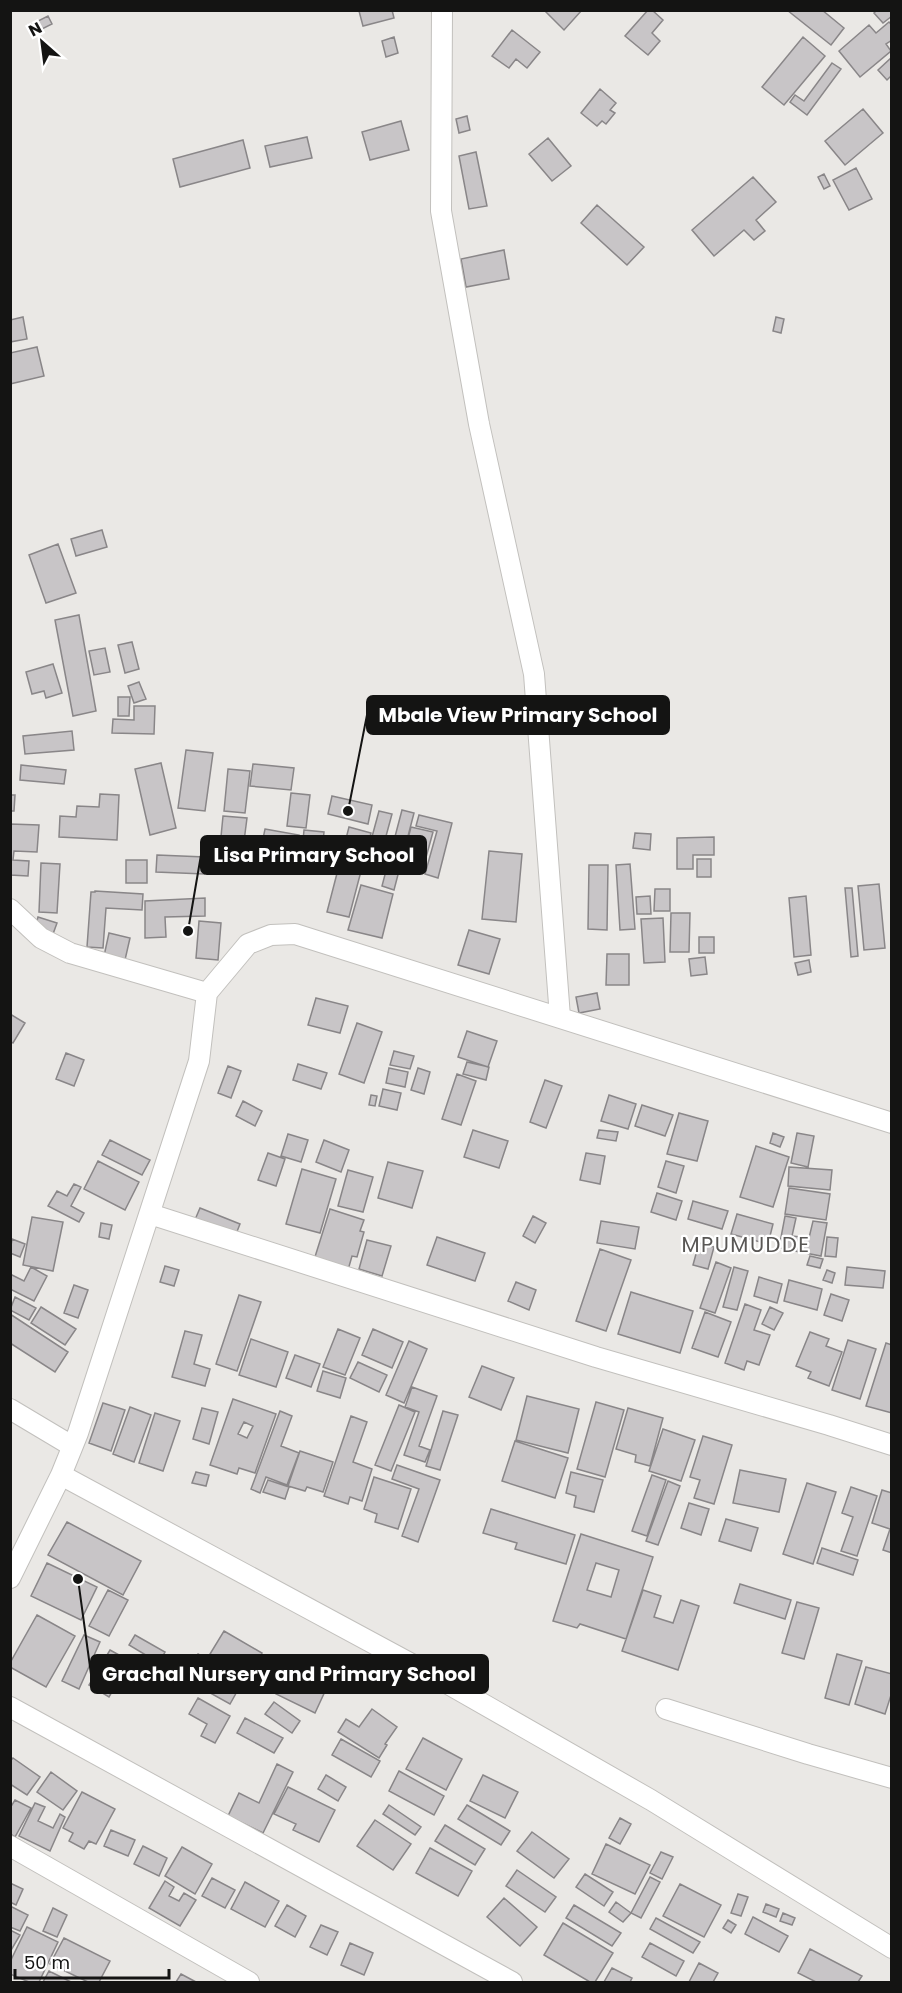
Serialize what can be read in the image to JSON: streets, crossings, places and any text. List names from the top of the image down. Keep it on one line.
{"districts":["MPUMUDDE"],"places":["Mbale View Primary School","Lisa Primary School","Grachal Nursery and Primary School"],"scale_bar":"50 m","north":"top left"}
